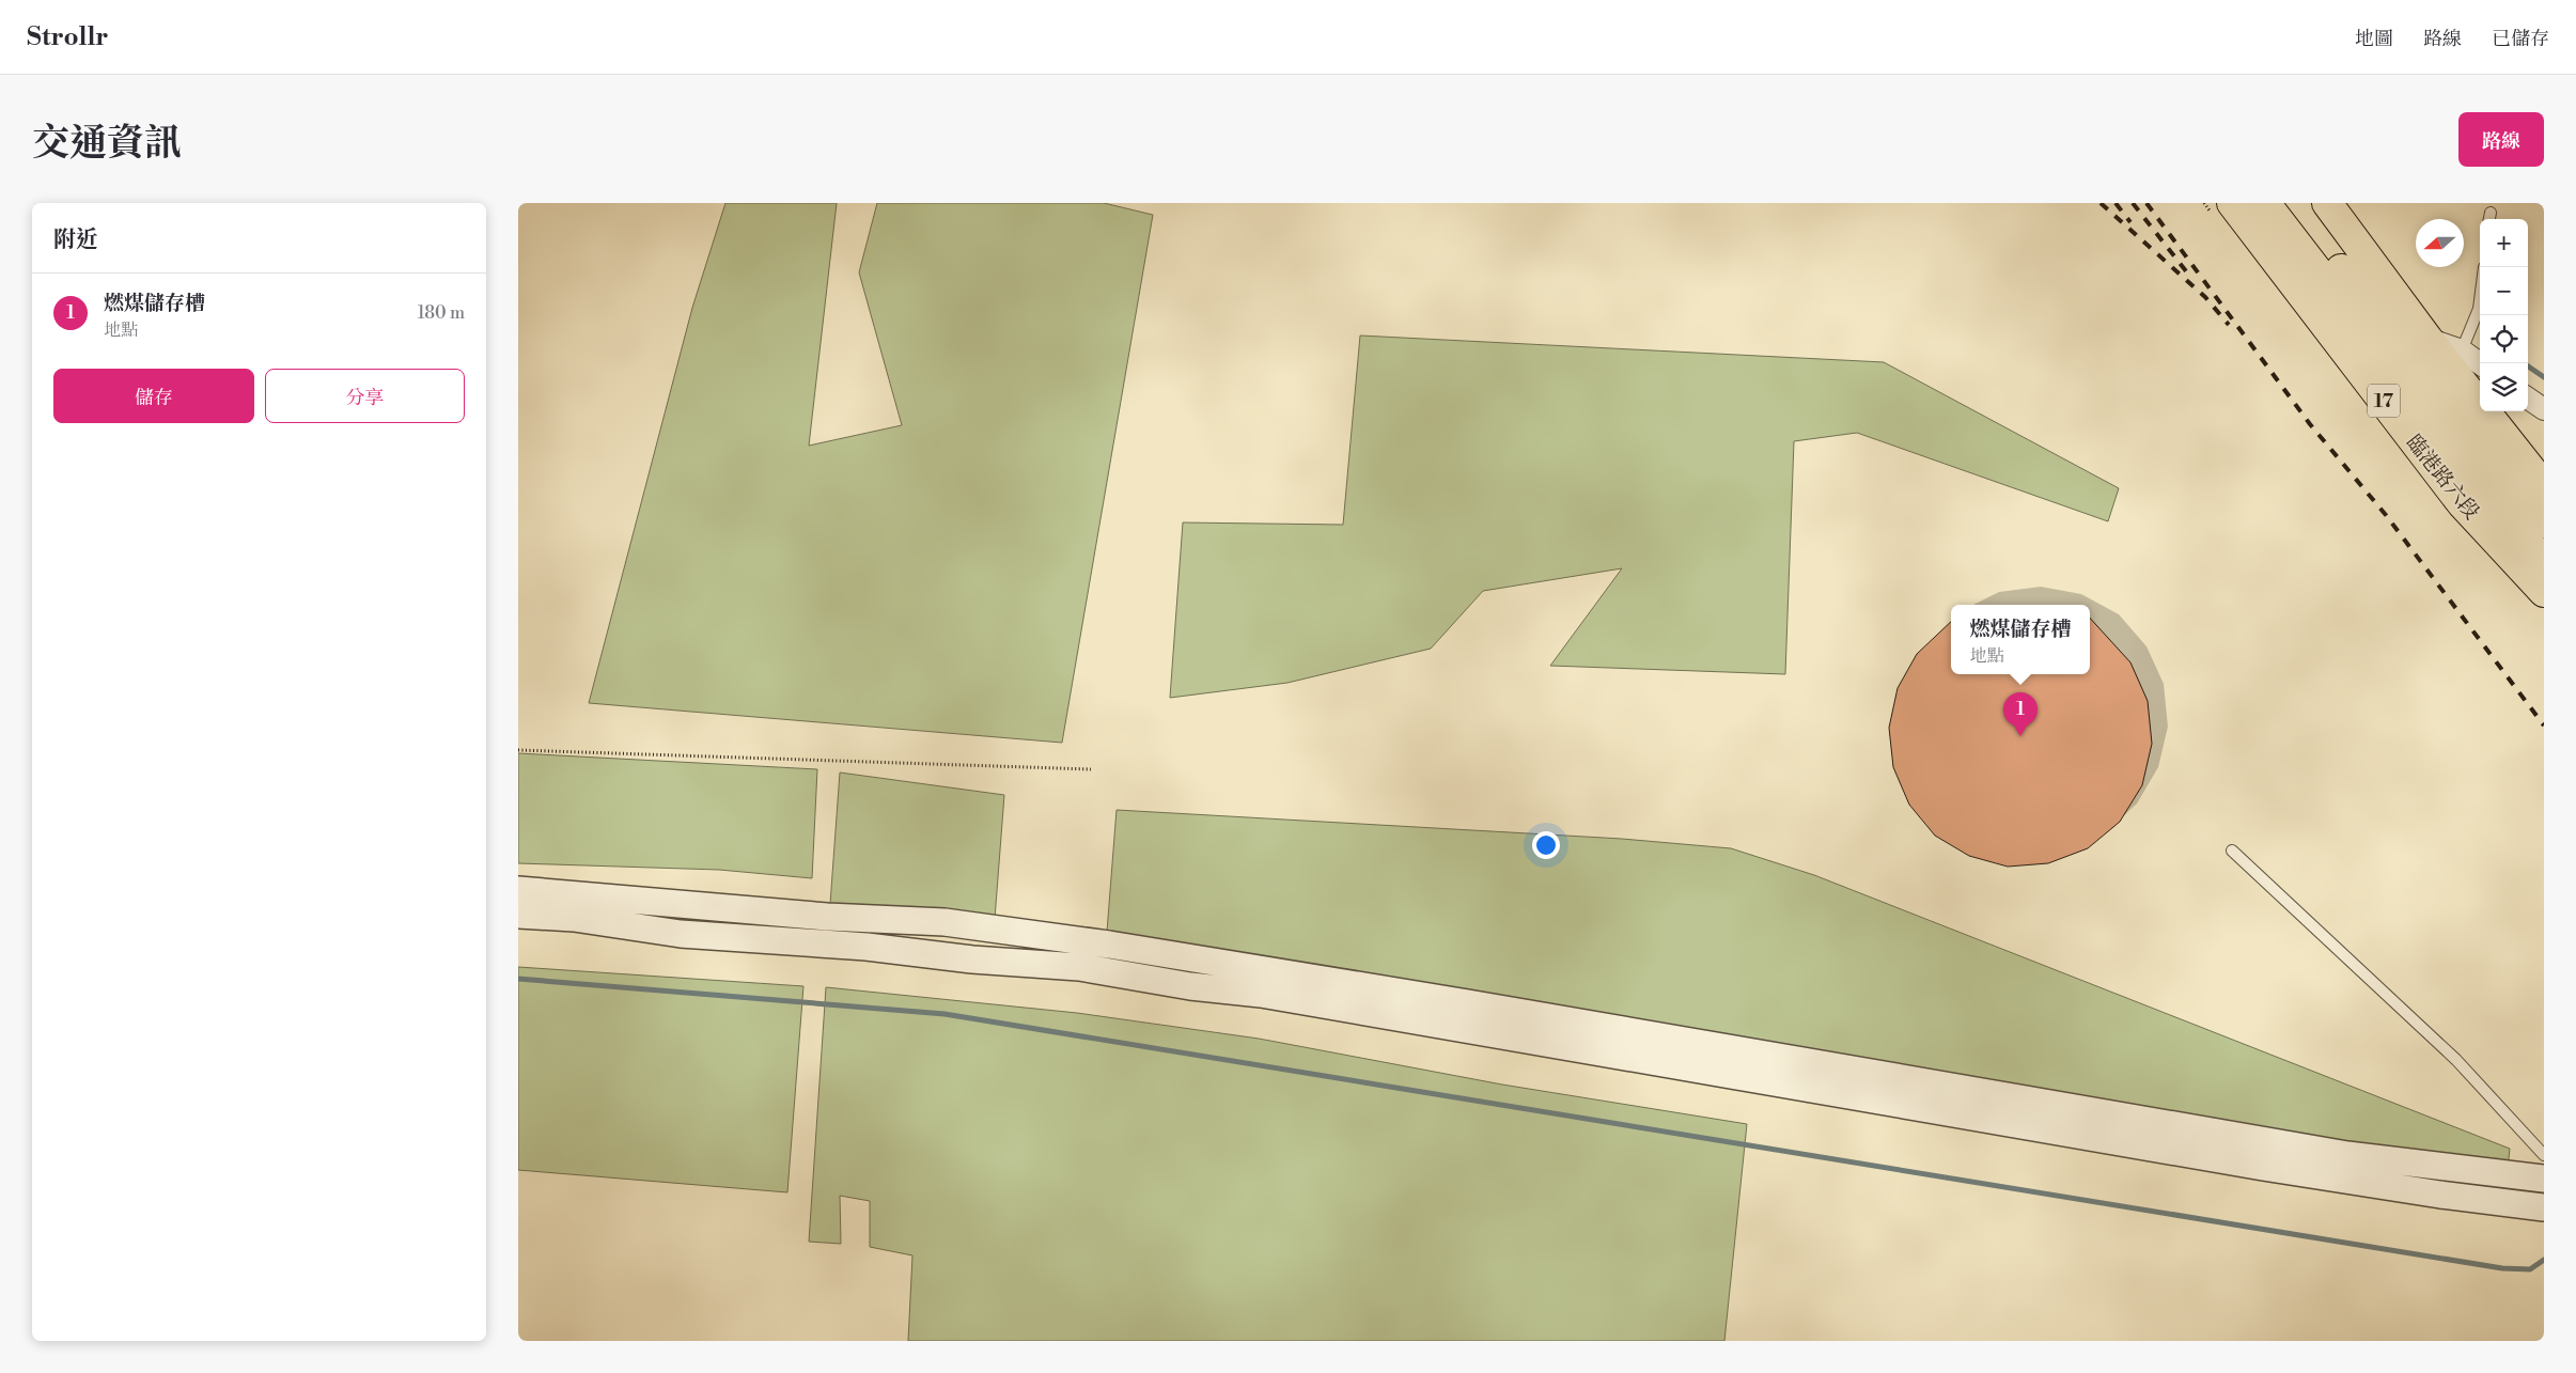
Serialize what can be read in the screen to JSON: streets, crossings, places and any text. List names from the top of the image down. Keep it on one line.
{"streets":{"main road":["17","臨港路六段"]},"north":"left","page":{"header":"Strollr","nav":["地圖","路線","已儲存"],"title":"交通資訊","buttons":["路線",["儲存","分享"]],"heading":"附近","map_buttons":["+","−"],"list":[{"mark":"1","name":"燃煤儲存槽","note":"地點","value":"180 m"}],"popup":["燃煤儲存槽","地點"],"pins":"1"}}
